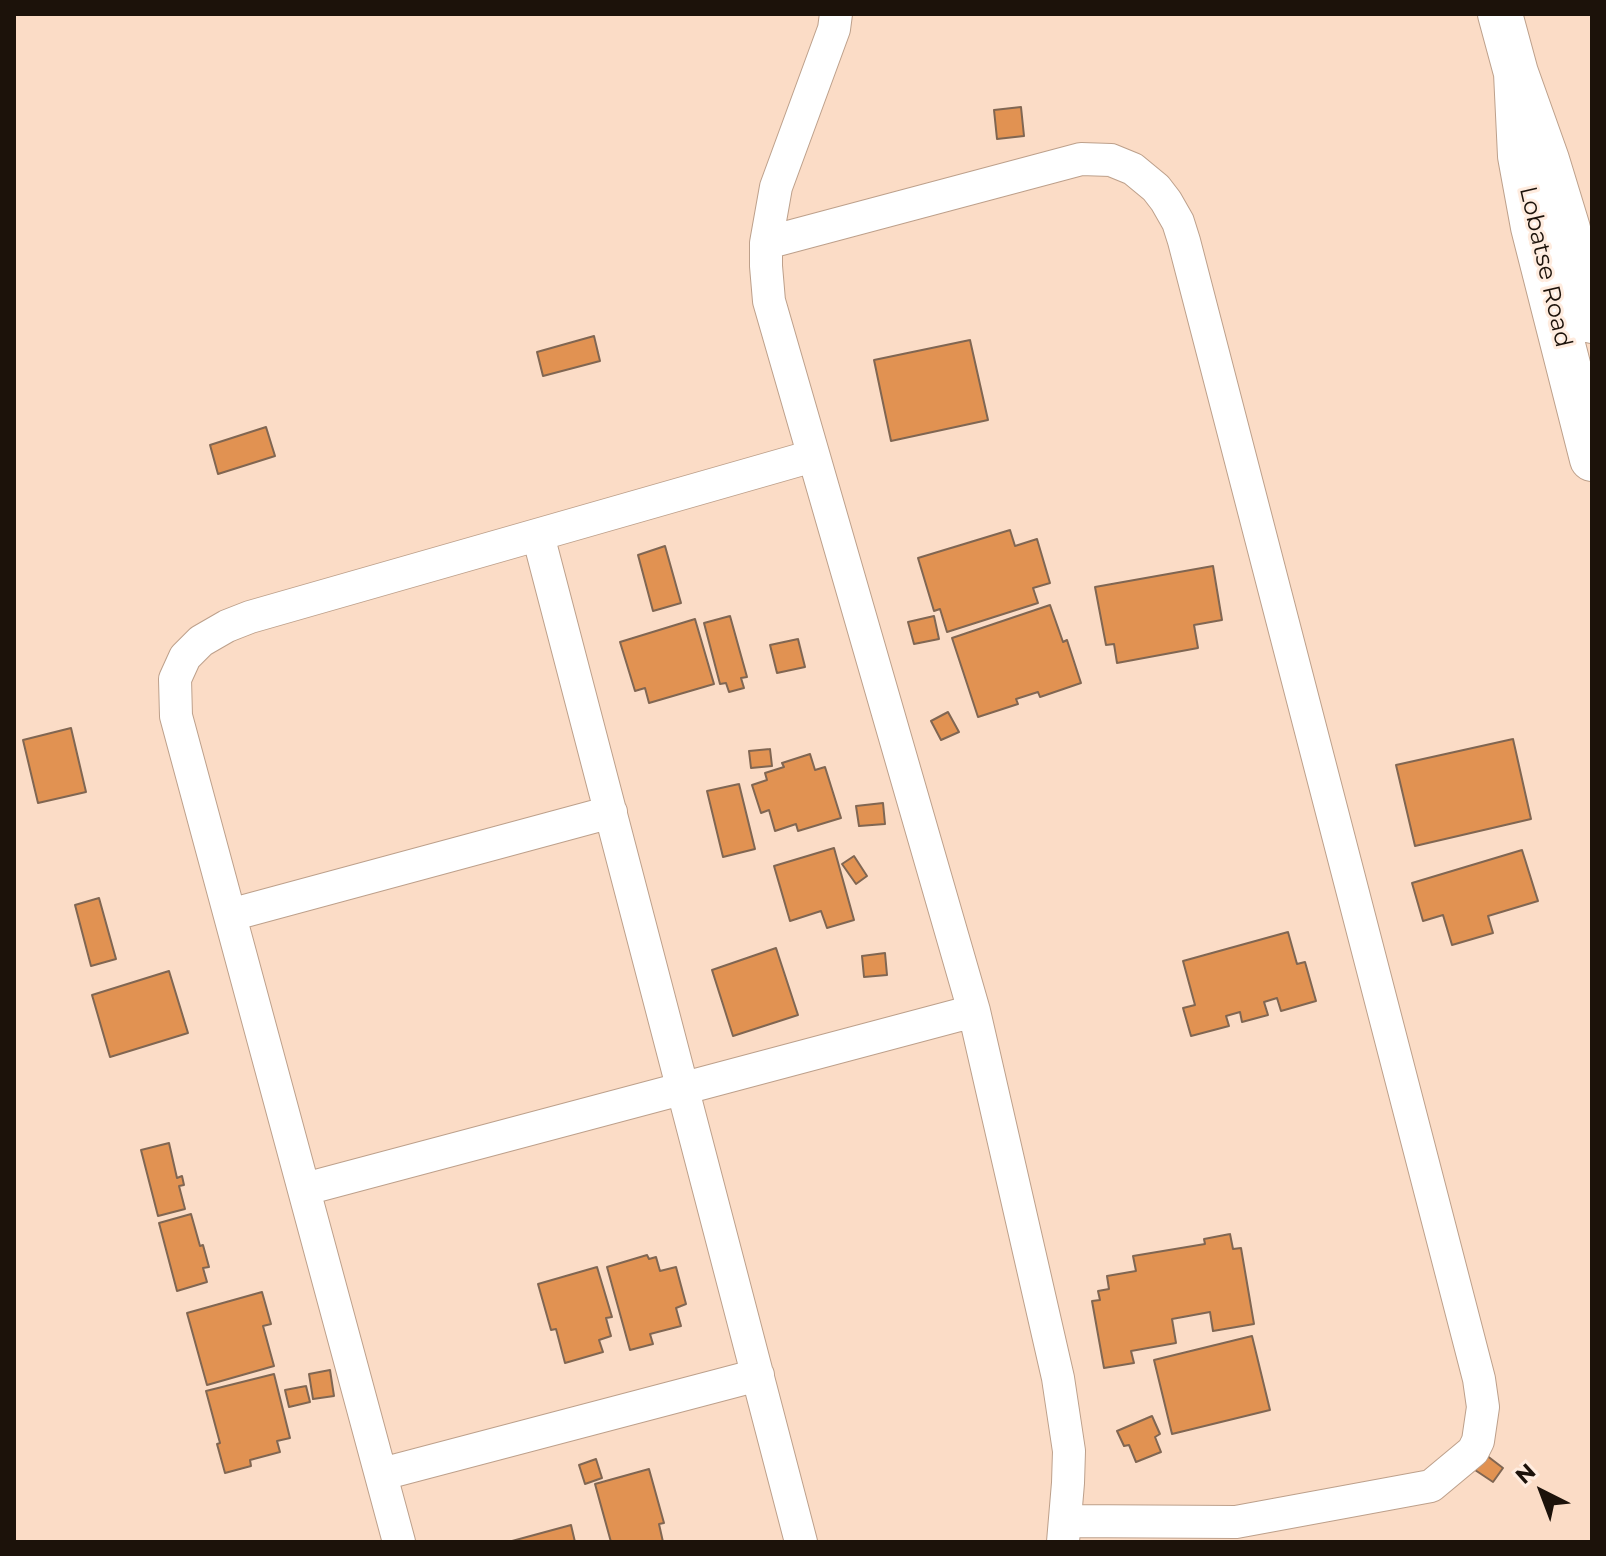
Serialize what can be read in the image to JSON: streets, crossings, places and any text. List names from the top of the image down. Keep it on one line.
{"streets":{"highway":["Lobatse Road"]},"north":"top left"}
